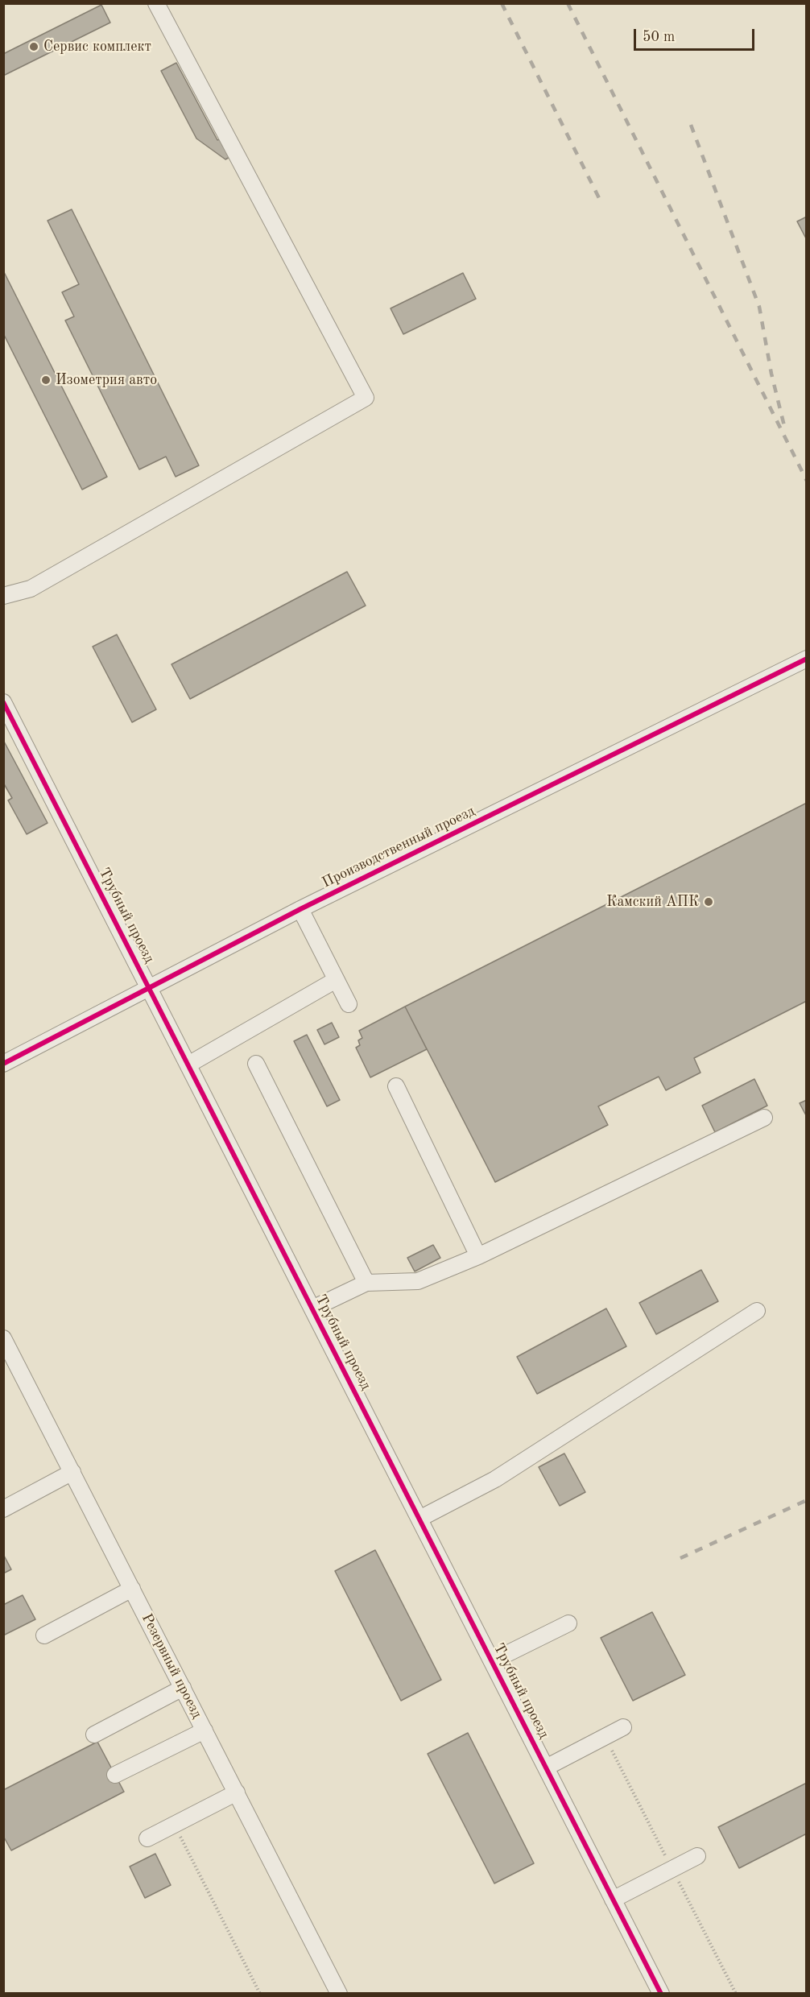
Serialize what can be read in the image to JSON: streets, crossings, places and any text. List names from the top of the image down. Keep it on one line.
{"streets":{"street":["Производственный проезд","Трубный проезд","Резервный проезд"]},"crossings":[["Производственный проезд","Трубный проезд"]],"places":["Сервис комплект","Изометрия авто","Камский АПК"],"scale_bar":"50 m"}
